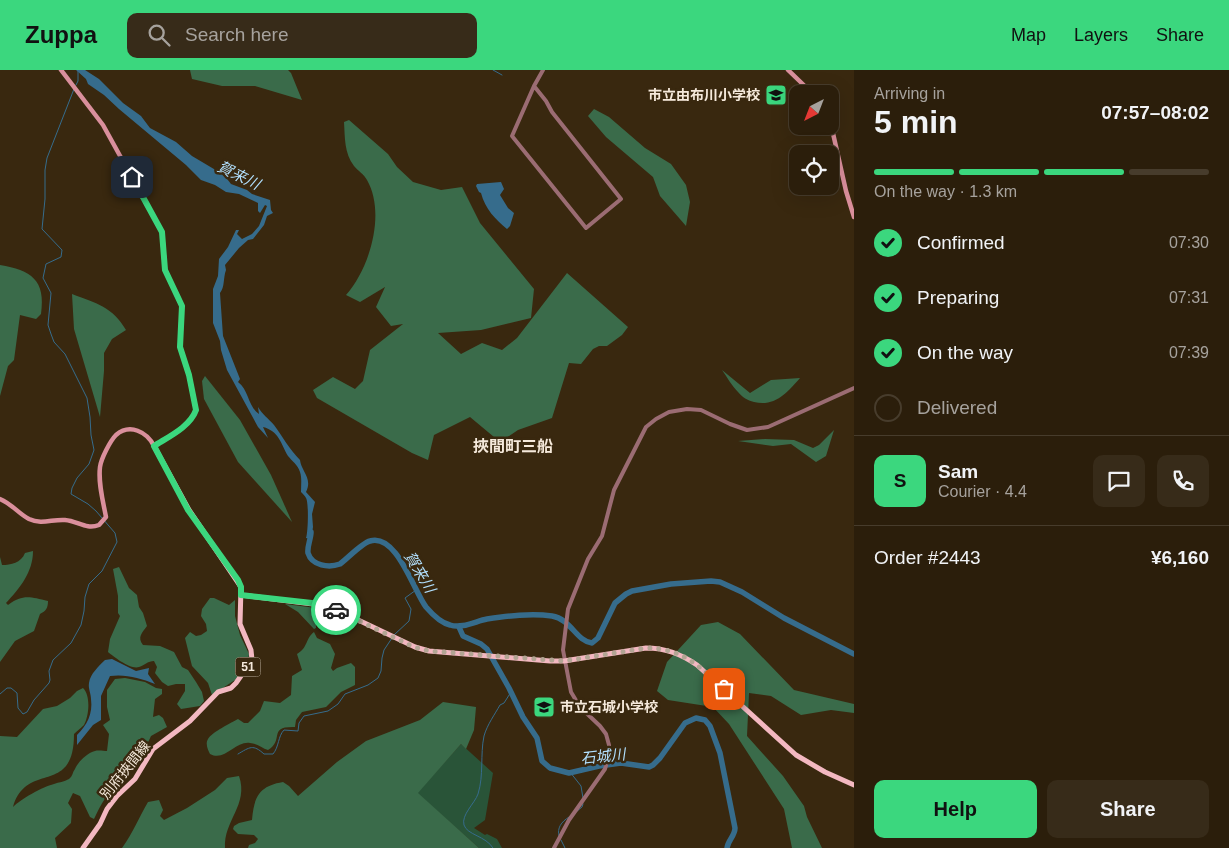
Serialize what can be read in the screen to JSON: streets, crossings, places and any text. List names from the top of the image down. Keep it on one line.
{"streets":{"main road":["51","別府挾間線"]},"districts":["挾間町三船"],"water":["賀来川","石城川"],"places":{"school or university":["市立由布川小学校","市立石城小学校"]},"north":"bottom left","page":{"header":"Zuppa","search":"Search here","nav":["Map","Layers","Share"],"heading":["5 min","Arriving in","07:57–08:02"],"panel":["Sam","Courier · 4.4","Order #2443","¥6,160"],"bar":"On the way · 1.3 km","list":[["Confirmed","07:30"],["Preparing","07:31"],["On the way","07:39"],"Delivered"],"round":"S","buttons":["Help","Share"]}}
